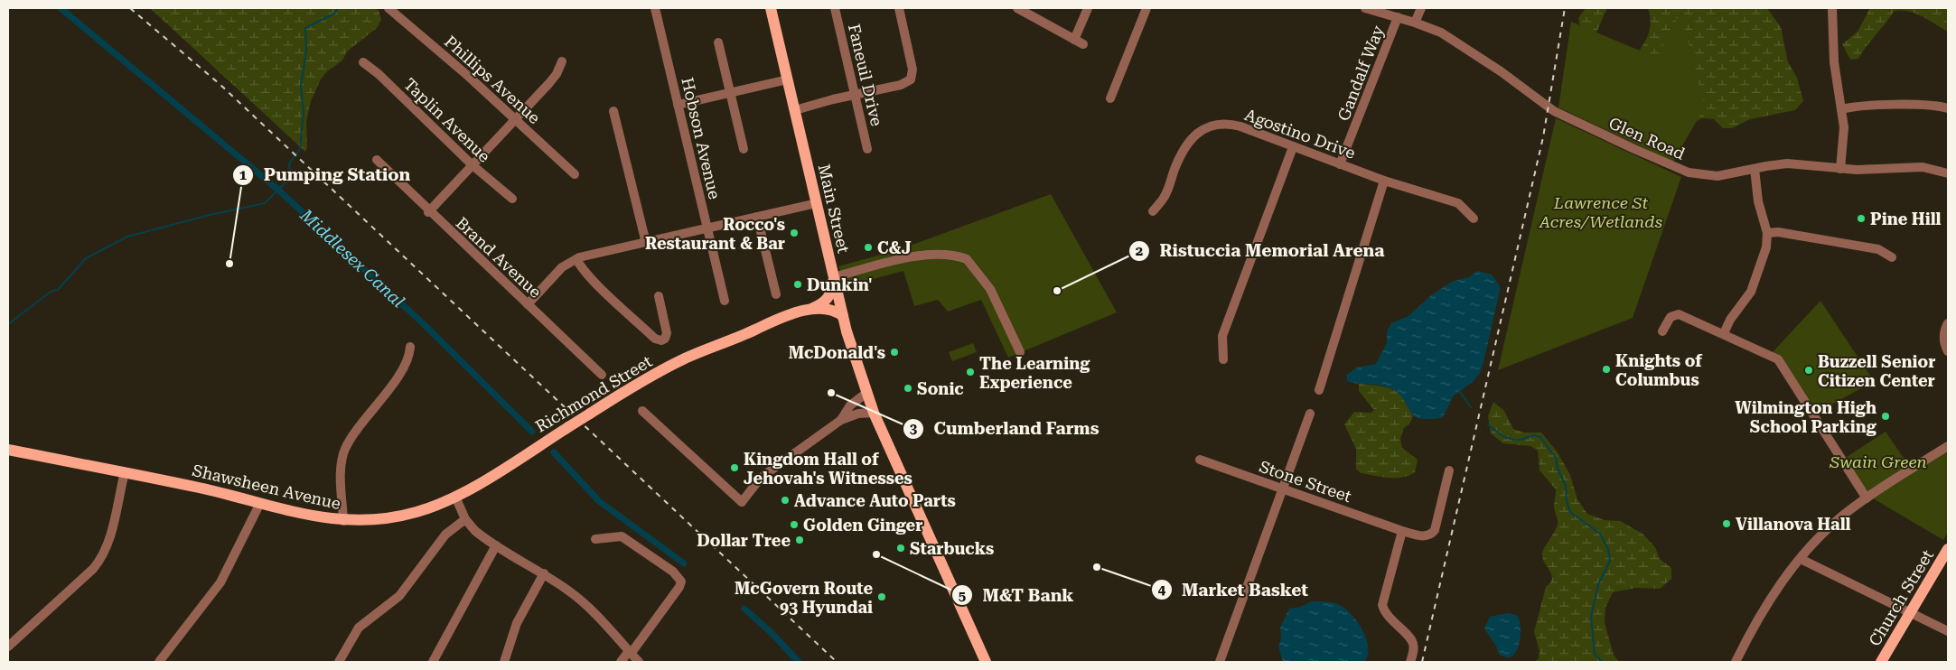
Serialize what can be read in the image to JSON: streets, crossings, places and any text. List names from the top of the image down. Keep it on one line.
{"streets":{"main road":["Main Street","Richmond Street","Shawsheen Avenue","Church Street"],"street":["Gandalf Way","Faneuil Drive","Phillips Avenue","Taplin Avenue","Agostino Drive","Hobson Avenue","Glen Road","Brand Avenue","Stone Street"]},"crossings":[["Gandalf Way","Agostino Drive"],["Gandalf Way","Glen Road"],["Main Street","Richmond Street"],["Richmond Street","Shawsheen Avenue"]],"water":["Middlesex Canal"],"parks":["Lawrence St Acres/Wetlands","Swain Green"],"places":["Pine Hill","Rocco's Restaurant & Bar","C&J","Pumping Station","Dunkin'","Ristuccia Memorial Arena","McDonald's","Knights of Columbus","Buzzell Senior Citizen Center","The Learning Experience","Sonic","Cumberland Farms","Wilmington High School Parking","Kingdom Hall of Jehovah's Witnesses","Advance Auto Parts","Villanova Hall","Golden Ginger","Dollar Tree","Starbucks","M&T Bank","Market Basket","McGovern Route 93 Hyundai"]}
